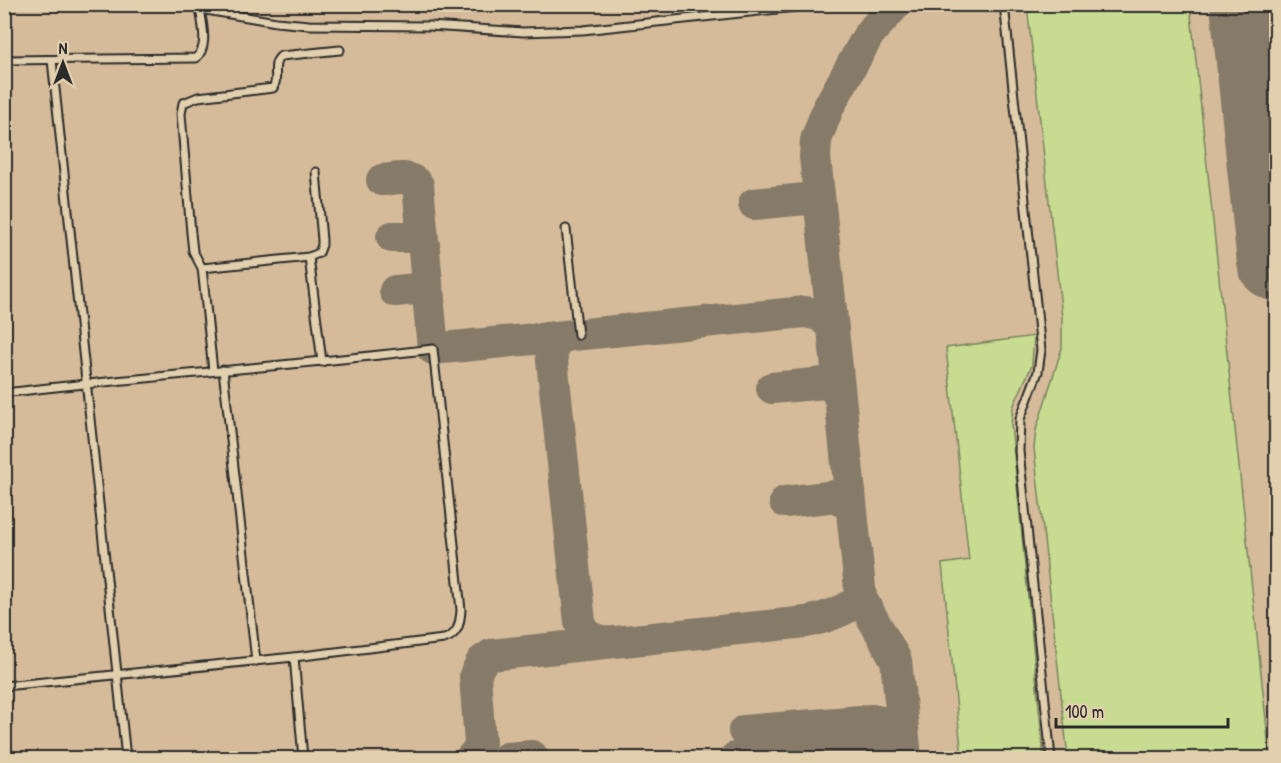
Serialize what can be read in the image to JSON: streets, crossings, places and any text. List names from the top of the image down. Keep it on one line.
{"scale_bar":"100 m","north":"top"}
